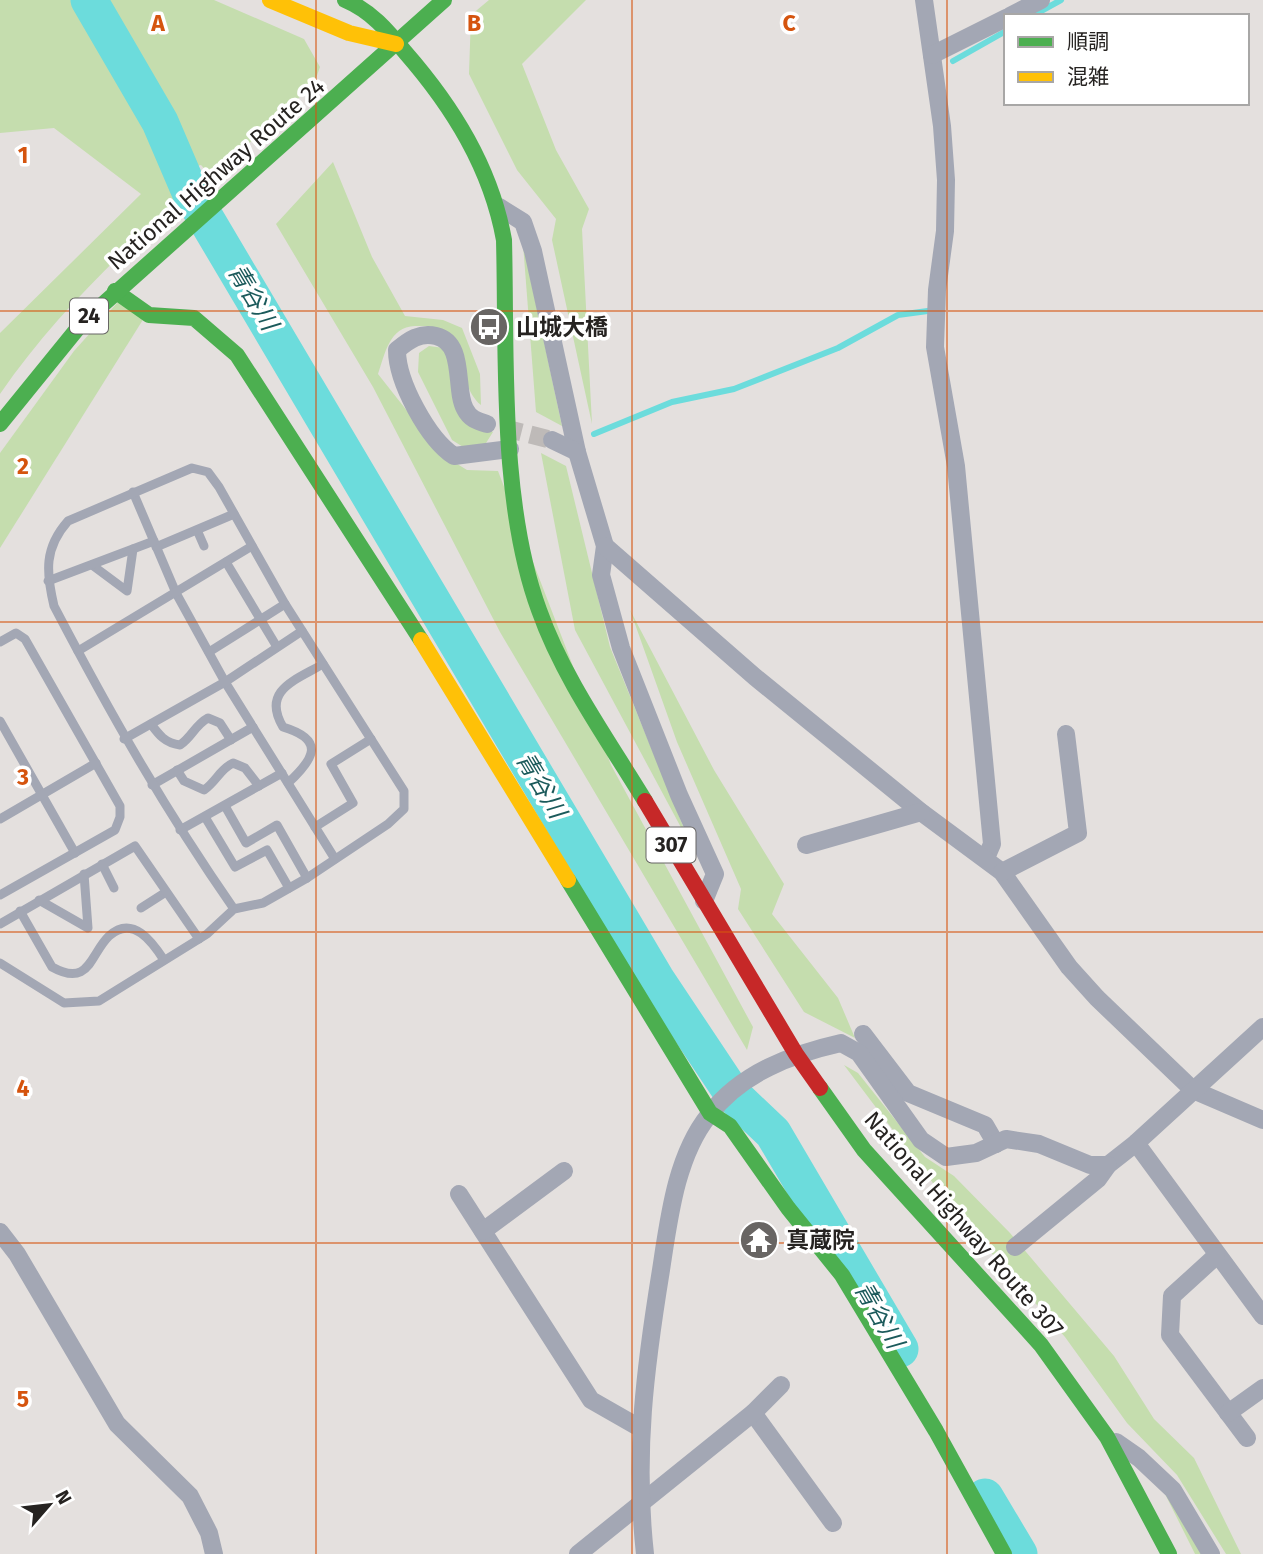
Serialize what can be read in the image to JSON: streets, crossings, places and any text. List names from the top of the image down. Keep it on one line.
{"streets":{"main road":["National Highway Route 24","24","307","National Highway Route 307"]},"crossings":[["National Highway Route 24","National Highway Route 307"]],"water":["青谷川"],"places":{"bus stop":["山城大橋"],"temple":["真蔵院"]},"legend":["順調","混雑"],"north":"top right","grid":{"columns":["A","B","C"],"rows":["1","2","3","4","5"]}}
